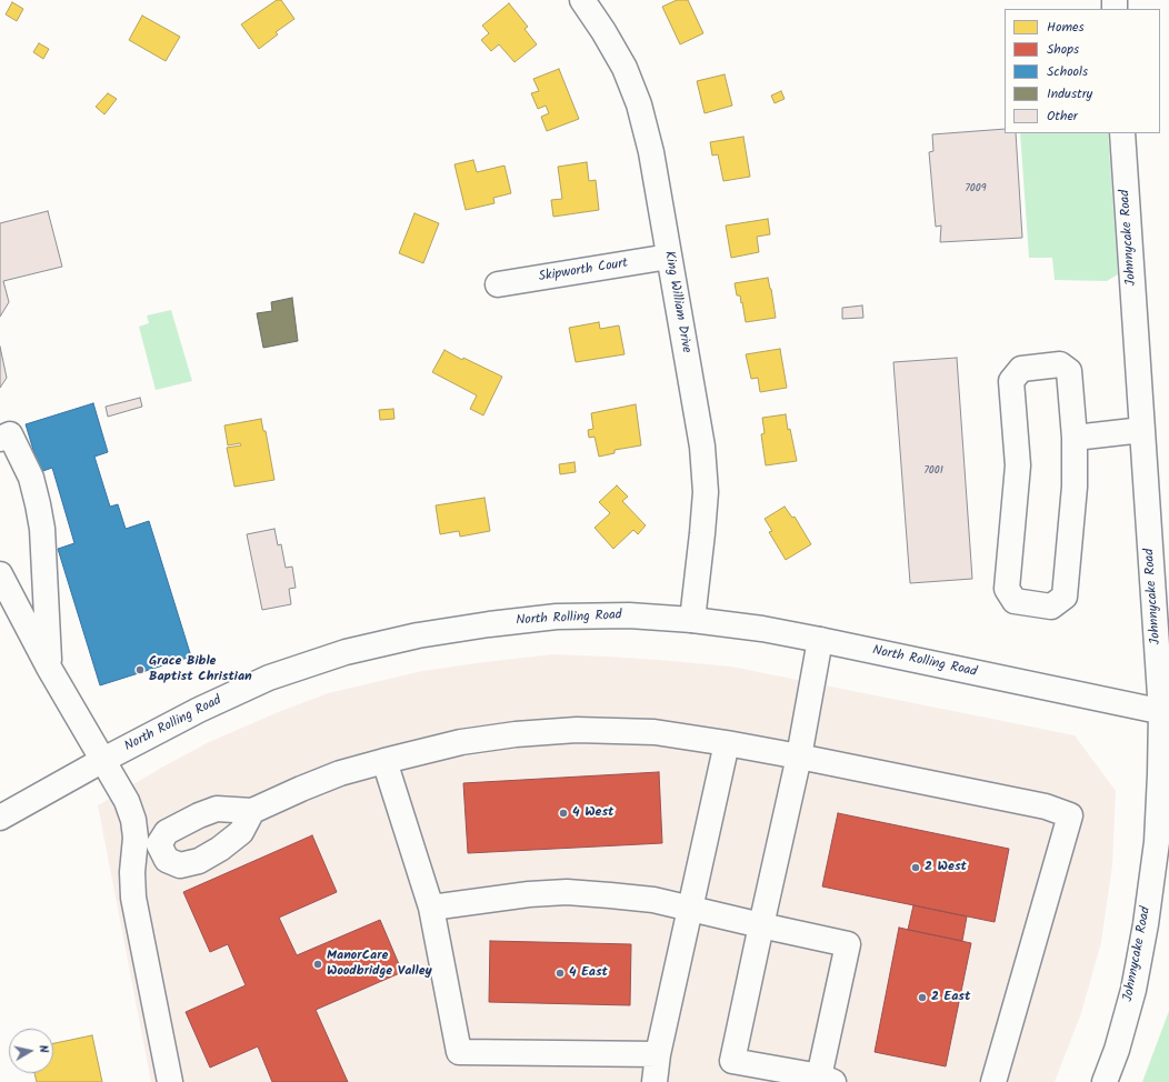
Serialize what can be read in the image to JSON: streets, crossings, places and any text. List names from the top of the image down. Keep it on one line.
{"streets":{"street":["Johnnycake Road","Skipworth Court","King William Drive","North Rolling Road"]},"crossings":[["Johnnycake Road","North Rolling Road"],["Skipworth Court","King William Drive"],["King William Drive","North Rolling Road"]],"places":["Grace Bible Baptist Christian","4 West","2 West","ManorCare Woodbridge Valley","4 East","2 East"],"house_numbers":["7009","7001"],"legend":["Homes","Shops","Schools","Industry","Other"],"north":"right"}
